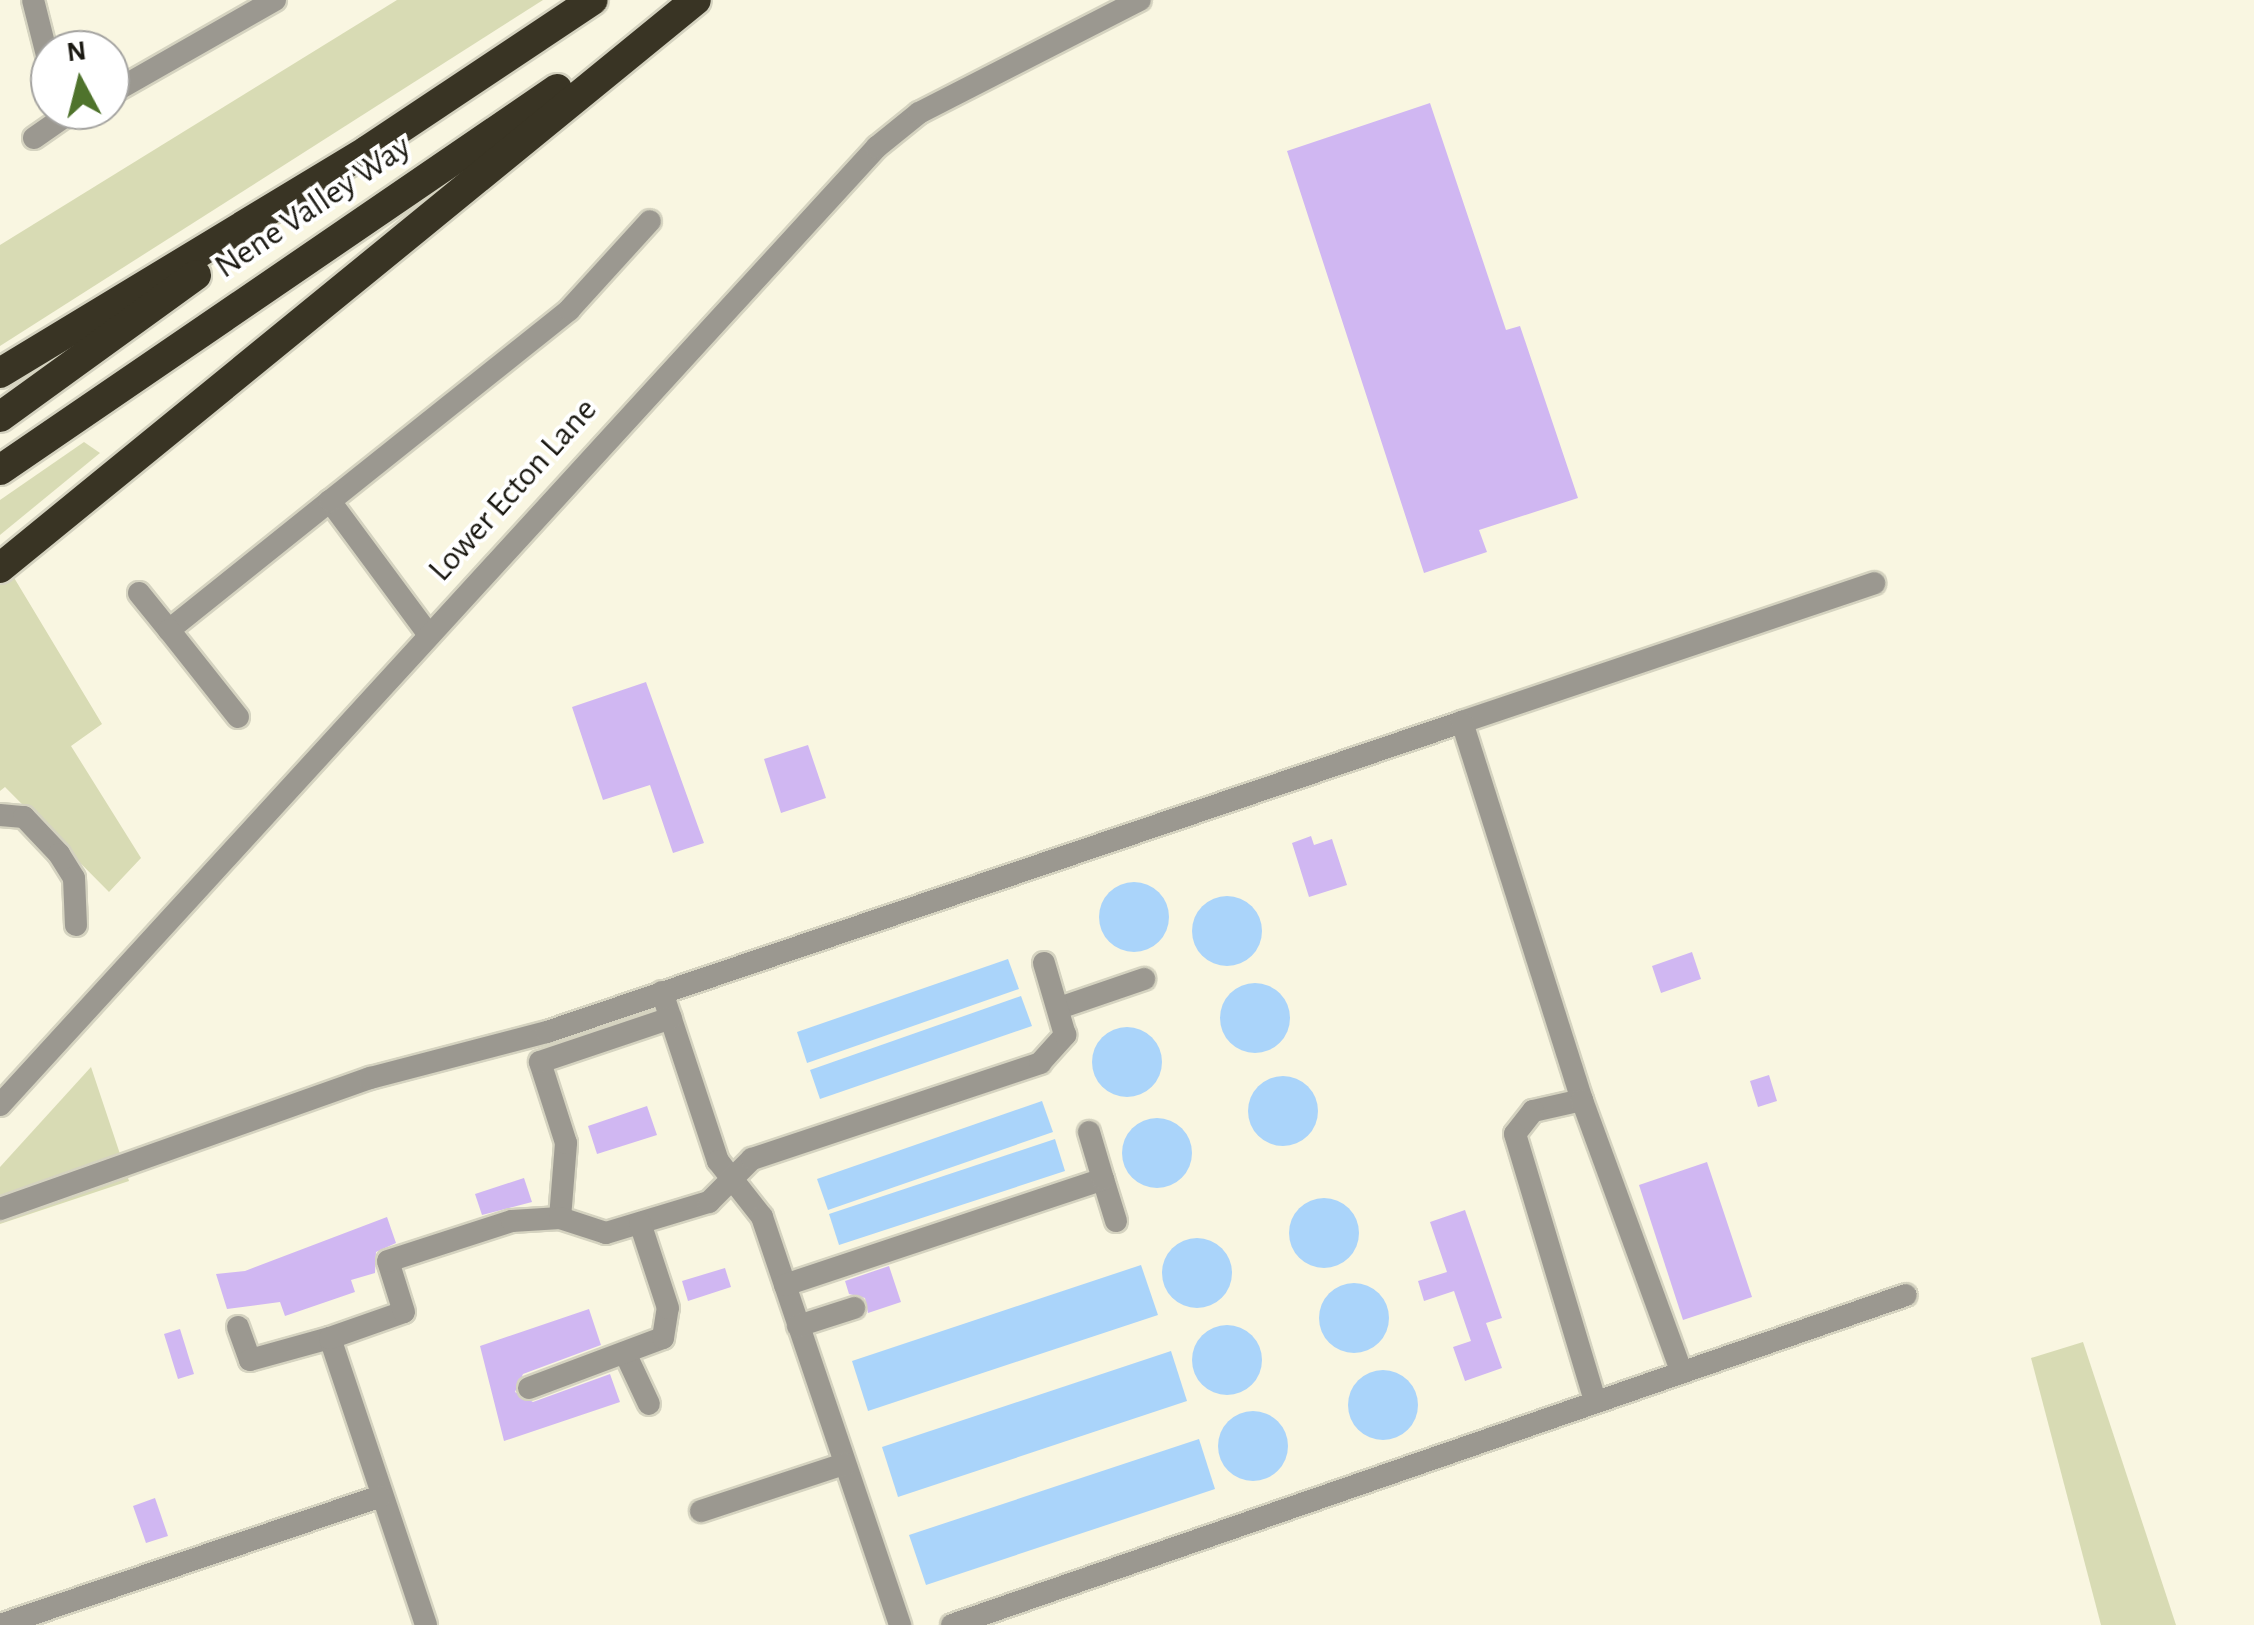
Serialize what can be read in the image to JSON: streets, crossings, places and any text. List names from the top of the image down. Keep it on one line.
{"streets":{"highway":["Nene Valley Way"],"street":["Lower Ecton Lane"]},"north":"top"}
